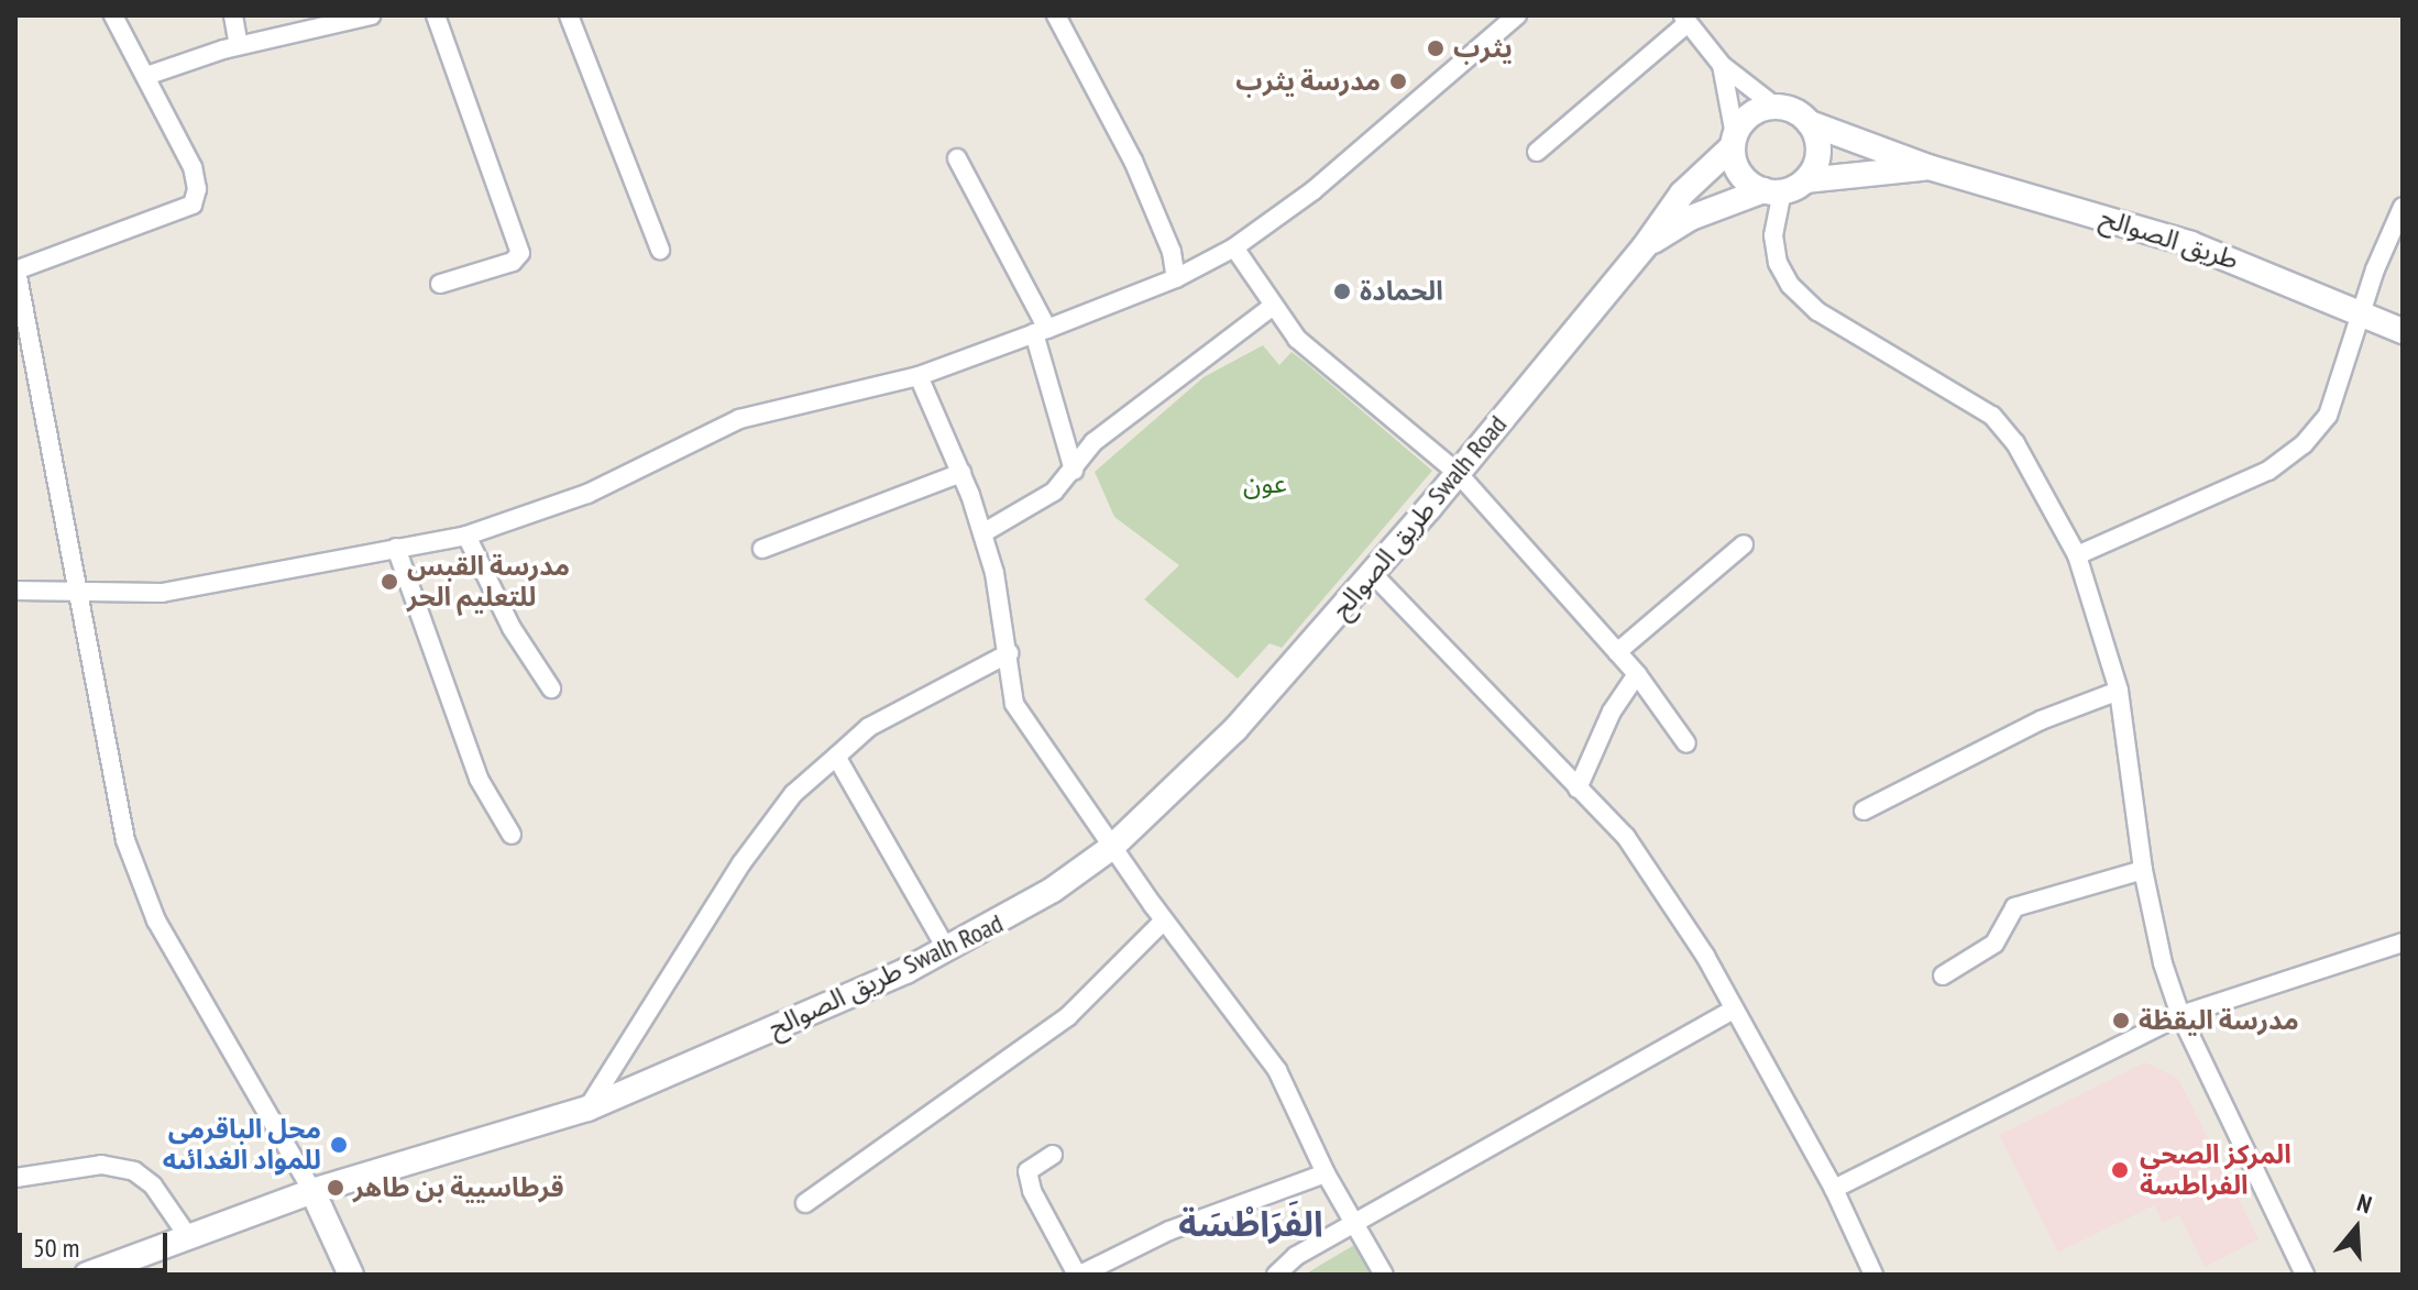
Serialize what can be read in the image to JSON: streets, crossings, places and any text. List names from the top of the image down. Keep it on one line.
{"streets":{"street":["طريق الصوالح","طريق الصوالح Swalh Road"]},"districts":["الفَرَاطْسَة"],"parks":["عون"],"places":["يثرب","مدرسة يثرب","الحمادة","مدرسة القبس للتعليم الحر","مدرسة اليقظة","محل الباقرمى للمواد الغدائىه","المركز الصحي الفراطسة","قرطاسيية بن طاهر"],"scale_bar":"50 m","north":"top"}
